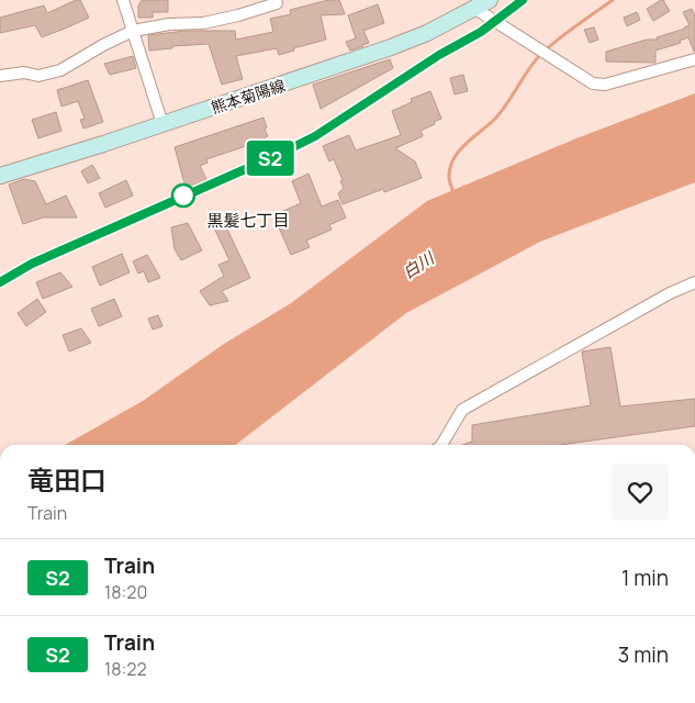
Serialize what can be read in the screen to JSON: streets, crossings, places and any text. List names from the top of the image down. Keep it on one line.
{"streets":{"main road":["熊本菊陽線"]},"districts":["黒髪七丁目"],"water":["白川"],"page":{"on_map":"S2","heading":["竜田口","Train"],"list":[{"mark":"S2","name":"Train","note":"18:20","value":"1 min"},{"mark":"S2","name":"Train","note":"18:22","value":"3 min"}]}}
